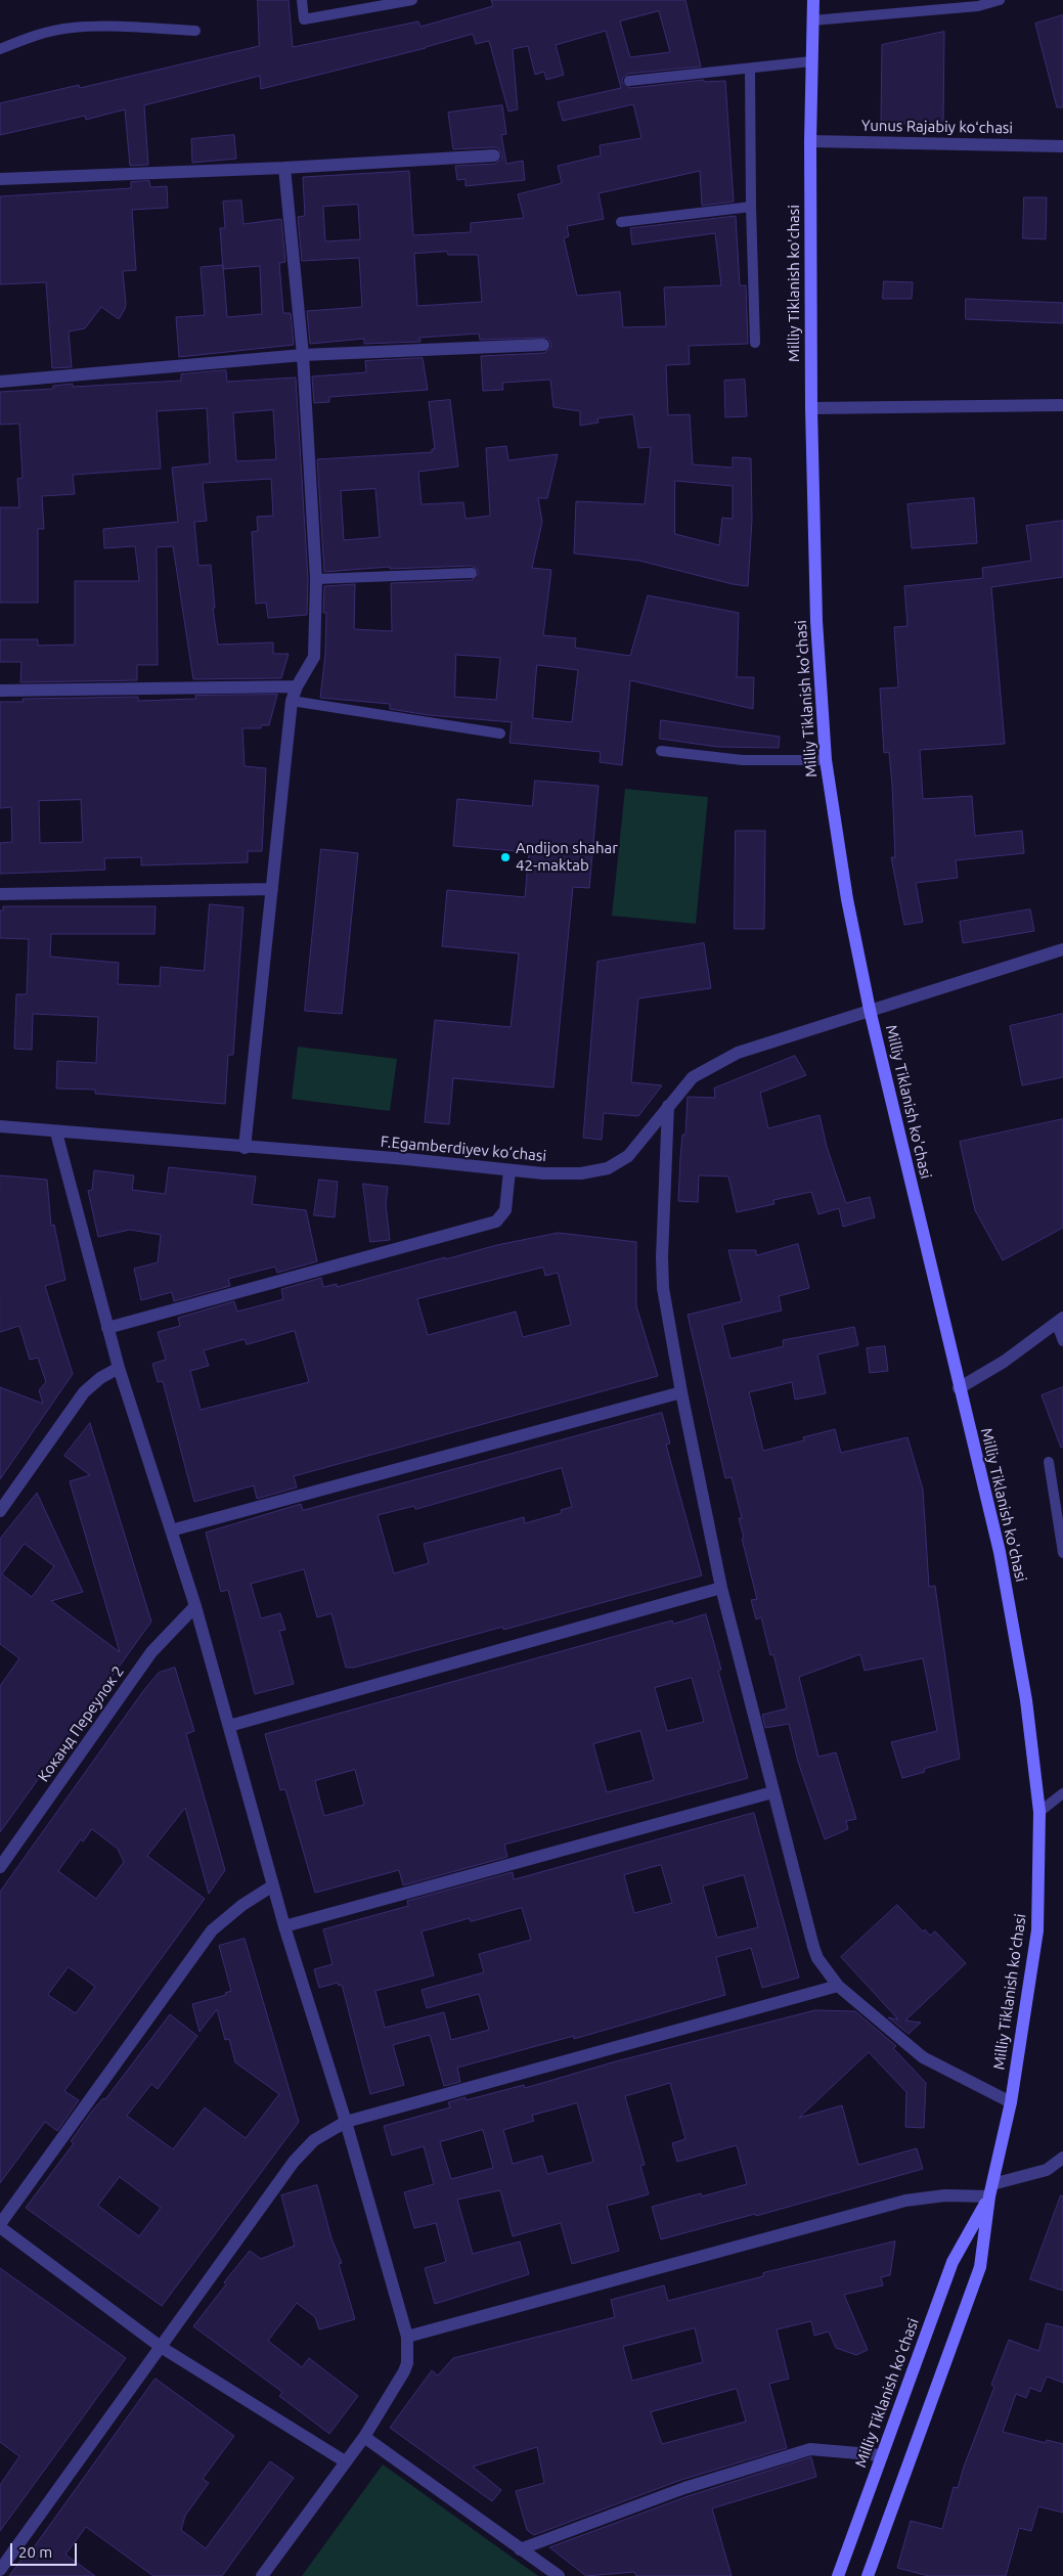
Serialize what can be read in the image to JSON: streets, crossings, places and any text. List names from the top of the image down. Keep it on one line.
{"streets":{"main road":["Milliy Tiklanish ko'chasi"],"street":["Yunus Rajabiy koʻchasi","F.Egamberdiyev kо‘chasi","Коканд Πереулок 2"]},"crossings":[["Yunus Rajabiy koʻchasi","Milliy Tiklanish ko'chasi"],["Milliy Tiklanish ko'chasi","F.Egamberdiyev kо‘chasi"]],"places":["Andijon shahar 42-maktab"],"scale_bar":"20 m"}
